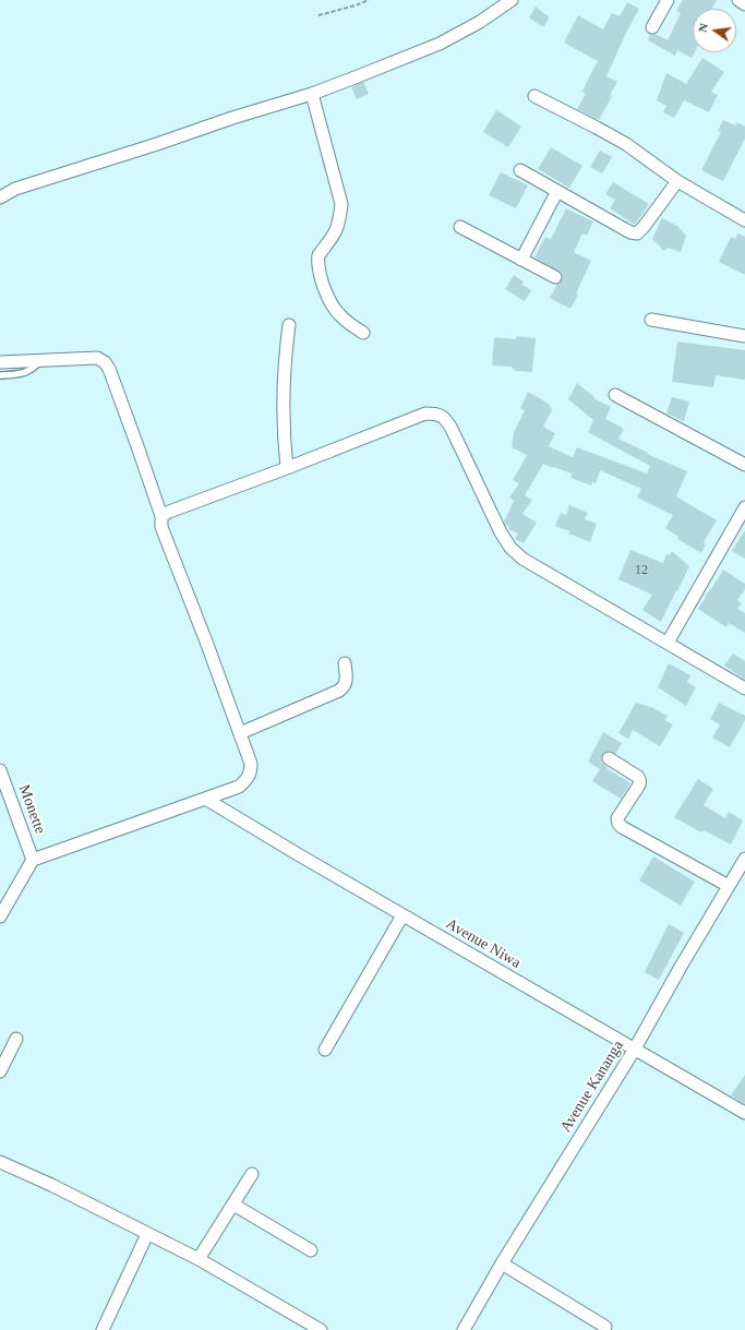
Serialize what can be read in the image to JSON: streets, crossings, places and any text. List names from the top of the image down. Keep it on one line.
{"streets":{"street":["Monette","Avenue Niwa","Avenue Kananga"]},"crossings":[["Avenue Niwa","Avenue Kananga"]],"house_numbers":["12"],"north":"left"}
